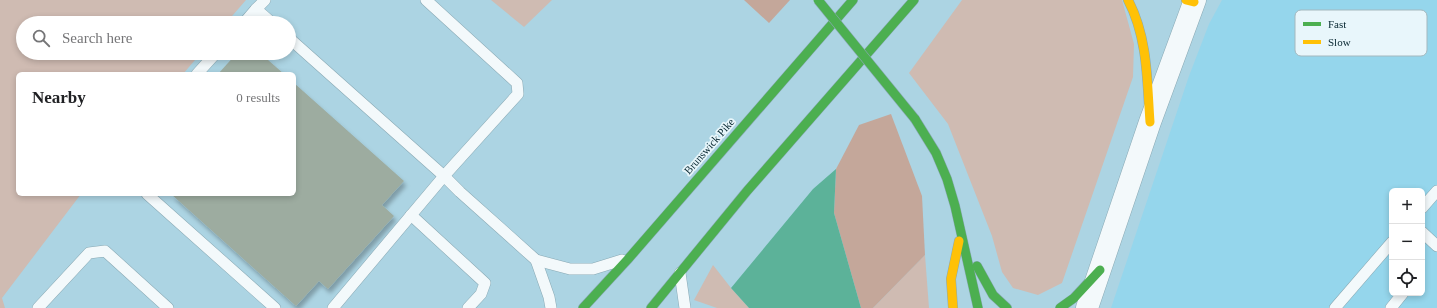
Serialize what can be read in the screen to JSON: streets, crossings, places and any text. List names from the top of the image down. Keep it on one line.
{"streets":{"highway":["Brunswick Pike"]},"legend":["Fast","Slow"],"page":{"search":"Search here","heading":["Nearby","0 results"],"map_buttons":["+","−"]}}
